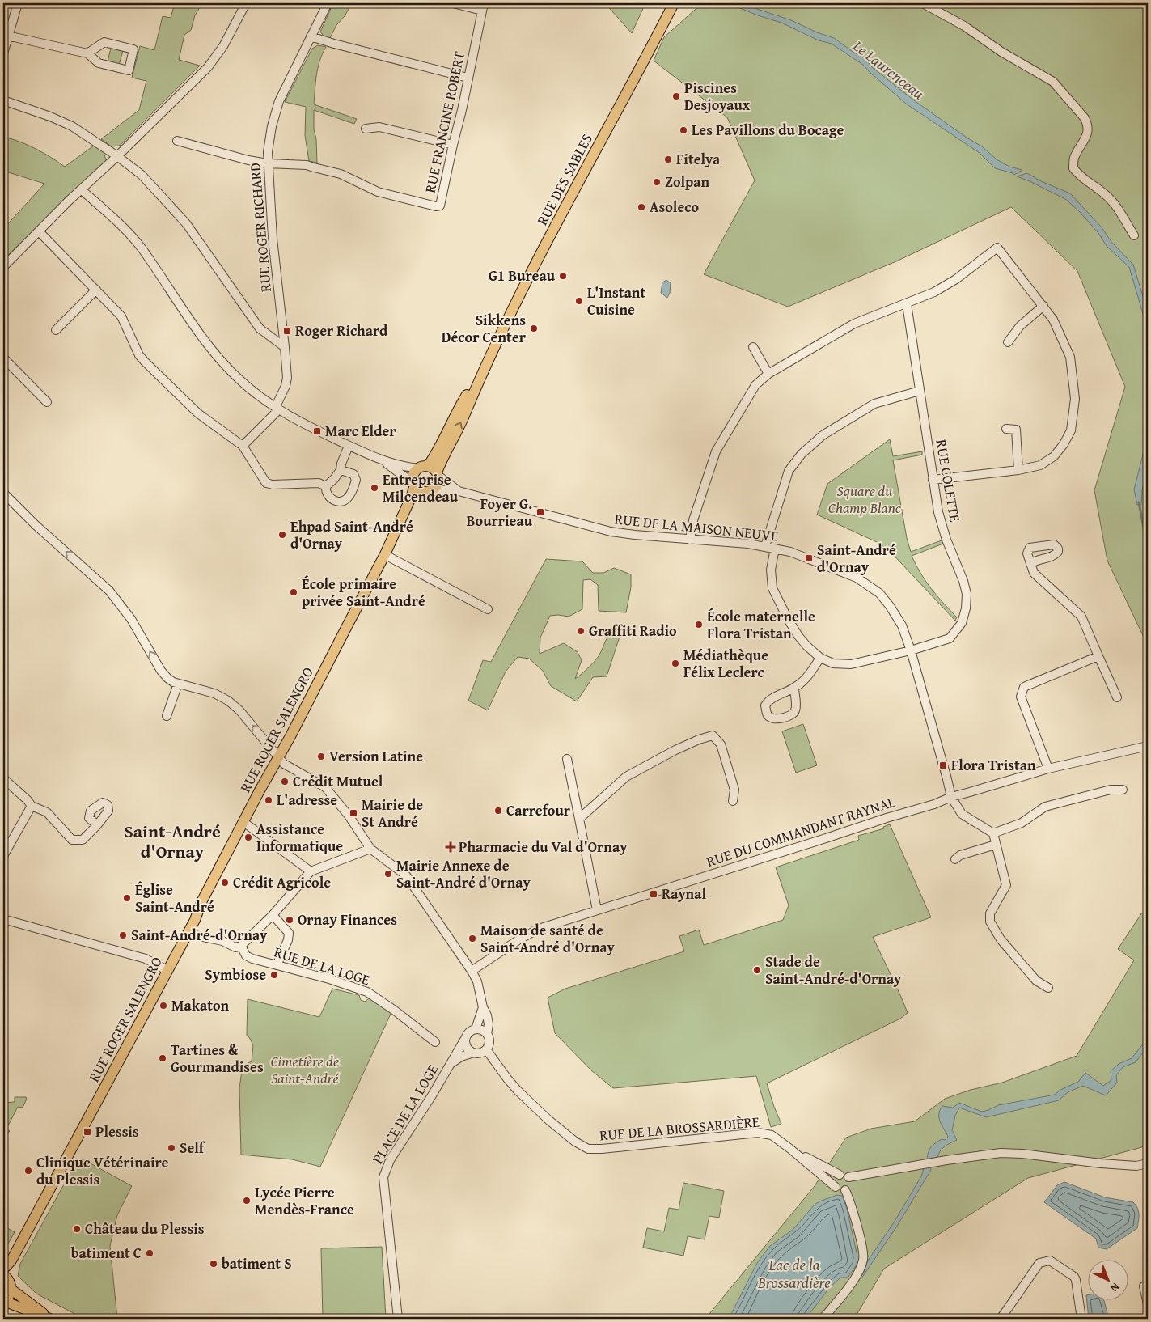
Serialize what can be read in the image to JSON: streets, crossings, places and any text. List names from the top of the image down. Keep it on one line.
{"streets":{"main road":["RUE DES SABLES","RUE ROGER SALENGRO"],"street":["RUE FRANCINE ROBERT","RUE ROGER RICHARD","RUE COLETTE","RUE DE LA MAISON NEUVE","RUE DU COMMANDANT RAYNAL","RUE DE LA LOGE","PLACE DE LA LOGE","RUE DE LA BROSSARDIÈRE"]},"crossings":[["RUE FRANCINE ROBERT","RUE ROGER RICHARD"],["RUE DES SABLES","RUE DE LA MAISON NEUVE"],["RUE DES SABLES","RUE ROGER SALENGRO"],["RUE COLETTE","RUE DE LA MAISON NEUVE"],["RUE DE LA MAISON NEUVE","RUE ROGER SALENGRO"],["RUE DE LA MAISON NEUVE","RUE DU COMMANDANT RAYNAL"],["PLACE DE LA LOGE","RUE DE LA BROSSARDIÈRE"]],"districts":["Saint-André d'Ornay"],"water":["Le Laurenceau","Lac de la Brossardière"],"parks":["Square du Champ Blanc","Cimetière de Saint-André"],"places":{"other":["Piscines Desjoyaux","Les Pavillons du Bocage","Fitelya","Zolpan","Asoleco","G1 Bureau","L'Instant Cuisine","Sikkens Décor Center","Entreprise Milcendeau","Ehpad Saint-André d'Ornay","École primaire privée Saint-André","École maternelle Flora Tristan","Graffiti Radio","Médiathèque Félix Leclerc","Version Latine","Crédit Mutuel","L'adresse","Carrefour","Assistance Informatique","Mairie Annexe de Saint-André d'Ornay","Crédit Agricole","Église Saint-André","Ornay Finances","Saint-André-d'Ornay","Maison de santé de Saint-André d'Ornay","Stade de Saint-André-d'Ornay","Symbiose","Makaton","Tartines & Gourmandises","Self","Clinique Vétérinaire du Plessis","Lycée Pierre Mendès-France","Château du Plessis","batiment C","batiment S"],"transit":["Roger Richard","Marc Elder","Foyer G. Bourrieau","Saint-André d'Ornay","Flora Tristan","Mairie de St André","Raynal","Plessis"],"health":["Pharmacie du Val d'Ornay"]},"north":"bottom right"}
